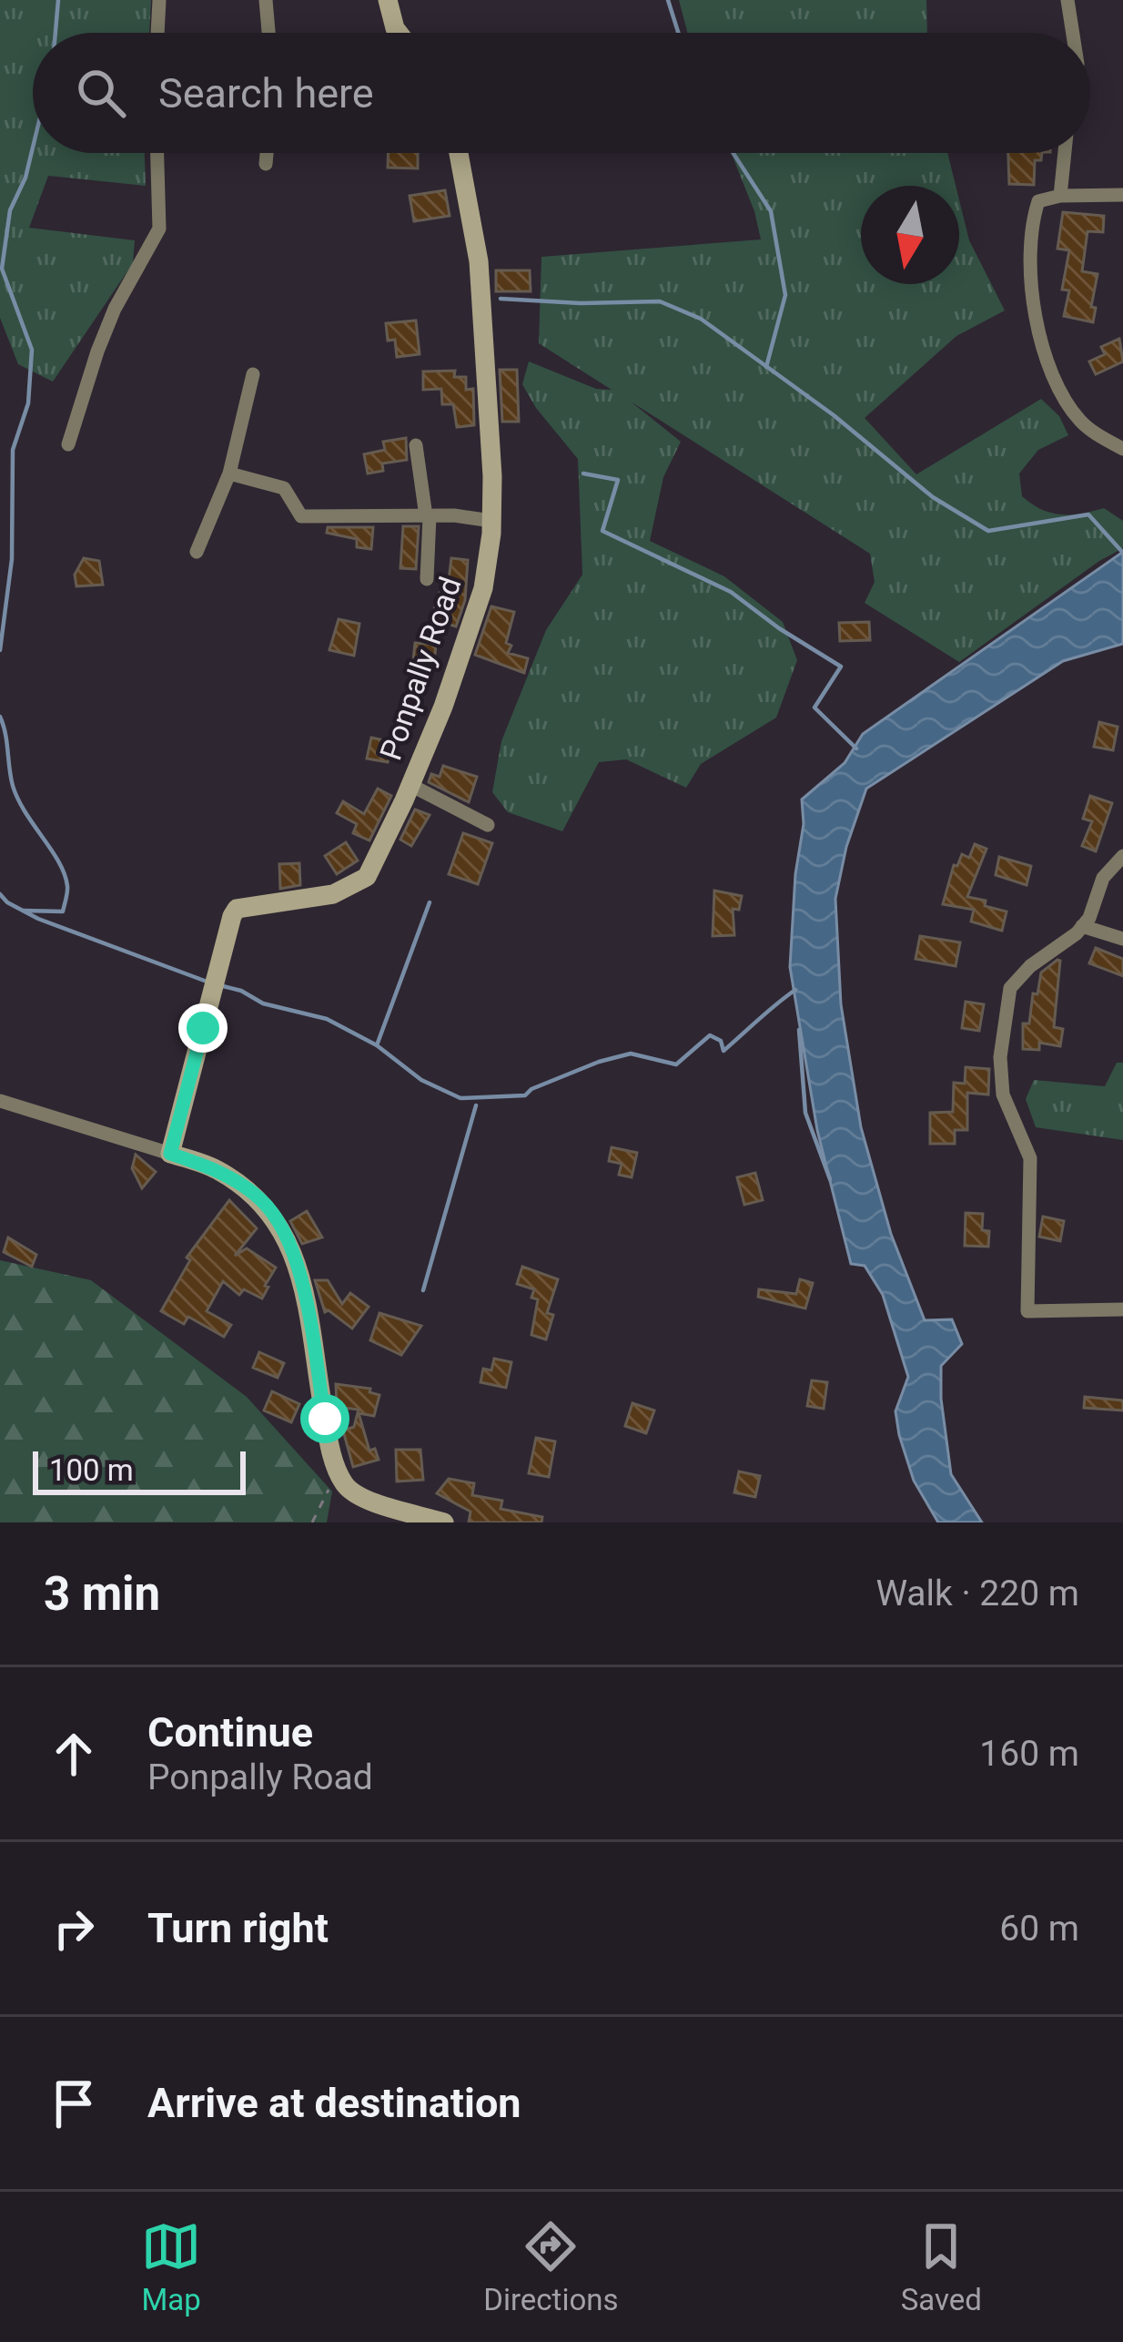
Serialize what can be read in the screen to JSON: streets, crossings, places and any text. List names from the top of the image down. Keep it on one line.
{"streets":{"main road":["Ponpally Road"]},"scale_bar":"100 m","north":"bottom","page":{"search":"Search here","scale":"100 m","heading":["3 min","Walk · 220 m"],"list":[["Continue","Ponpally Road","160 m"],["Turn right","60 m"],"Arrive at destination"],"nav":["Map","Directions","Saved"]}}
